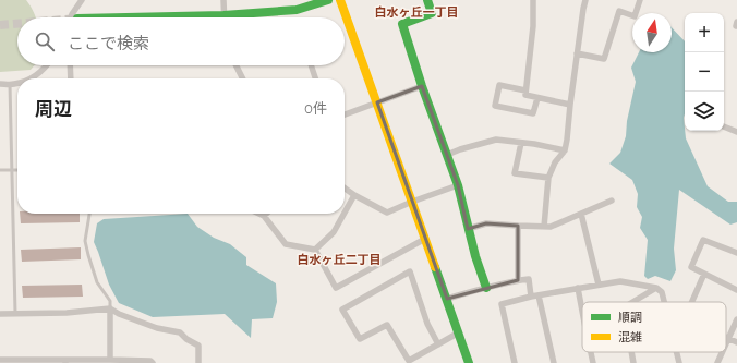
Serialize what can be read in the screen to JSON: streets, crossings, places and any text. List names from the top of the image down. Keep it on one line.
{"districts":["白水ヶ丘一丁目","白水ヶ丘二丁目"],"legend":["順調","混雑"],"north":"top","page":{"map_buttons":["+","−"],"search":"ここで検索","heading":["周辺","0件"]}}
